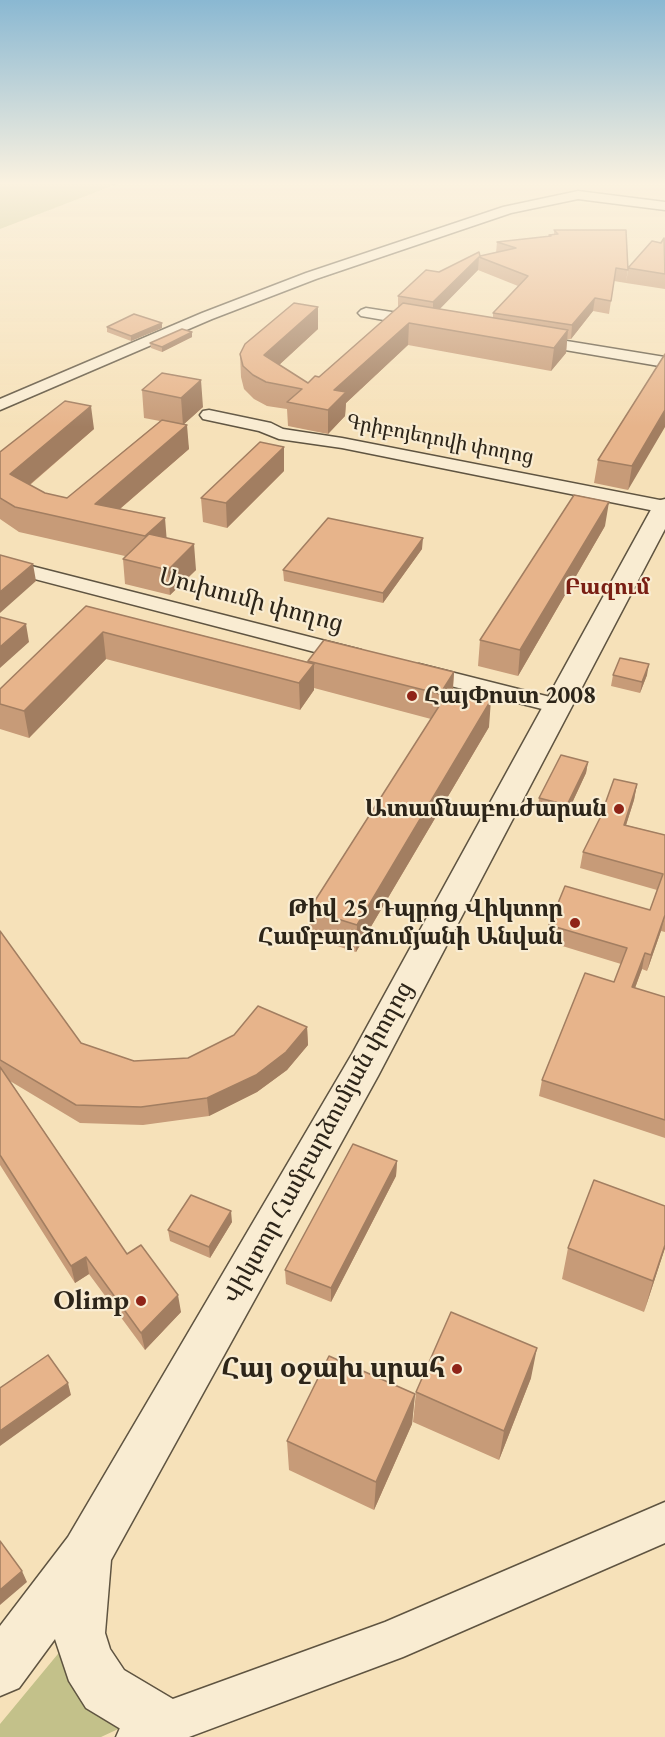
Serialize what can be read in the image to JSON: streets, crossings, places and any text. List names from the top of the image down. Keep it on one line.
{"streets":{"street":["Գրիբոյեդովի փողոց","Սուխումի փողոց","Վիկտոր Համբարձումյան փողոց"]},"crossings":[["Գրիբոյեդովի փողոց","Վիկտոր Համբարձումյան փողոց"]],"districts":["Բազում"],"places":["ՀայՓոստ 2008","Ատամնաբուժարան","Թիվ 25 Դպրոց Վիկտոր Համբարձումյանի Անվան","Olimp","Հայ օջախ սրահ"]}
